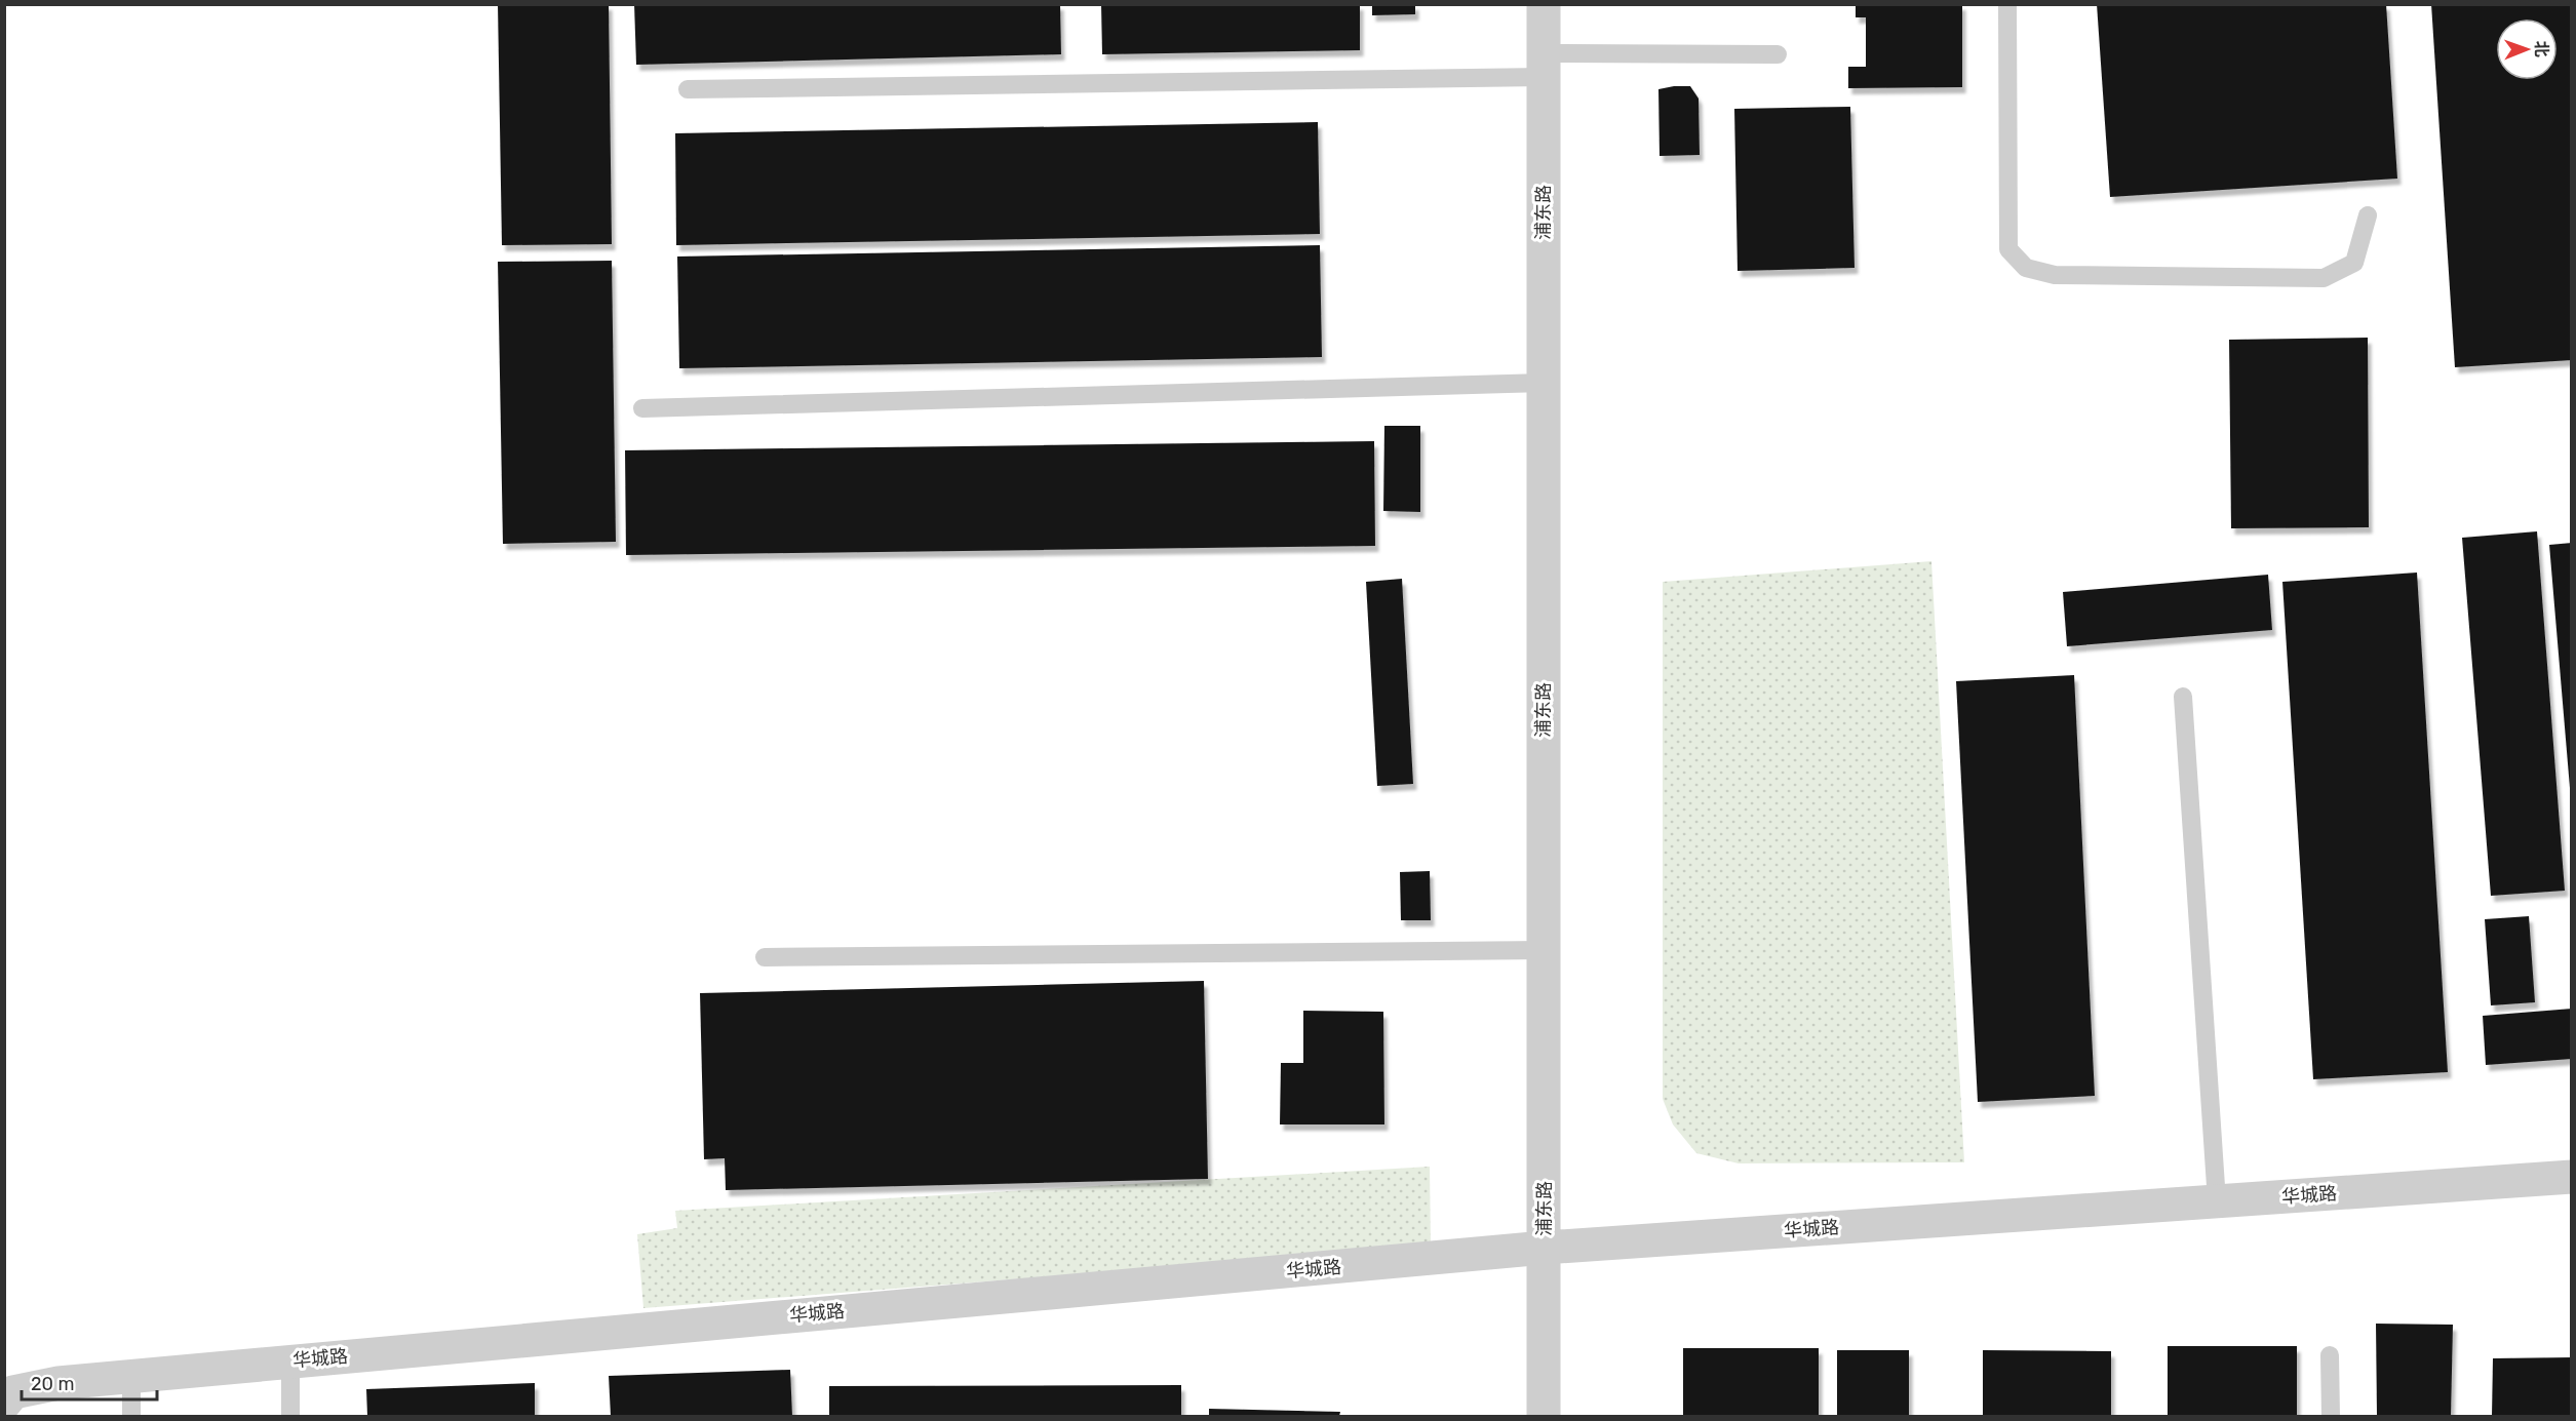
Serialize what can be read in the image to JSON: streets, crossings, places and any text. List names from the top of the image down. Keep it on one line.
{"streets":{"street":["浦东路","华城路"]},"crossings":[["浦东路","华城路"]],"scale_bar":"20 m","north":"right"}
